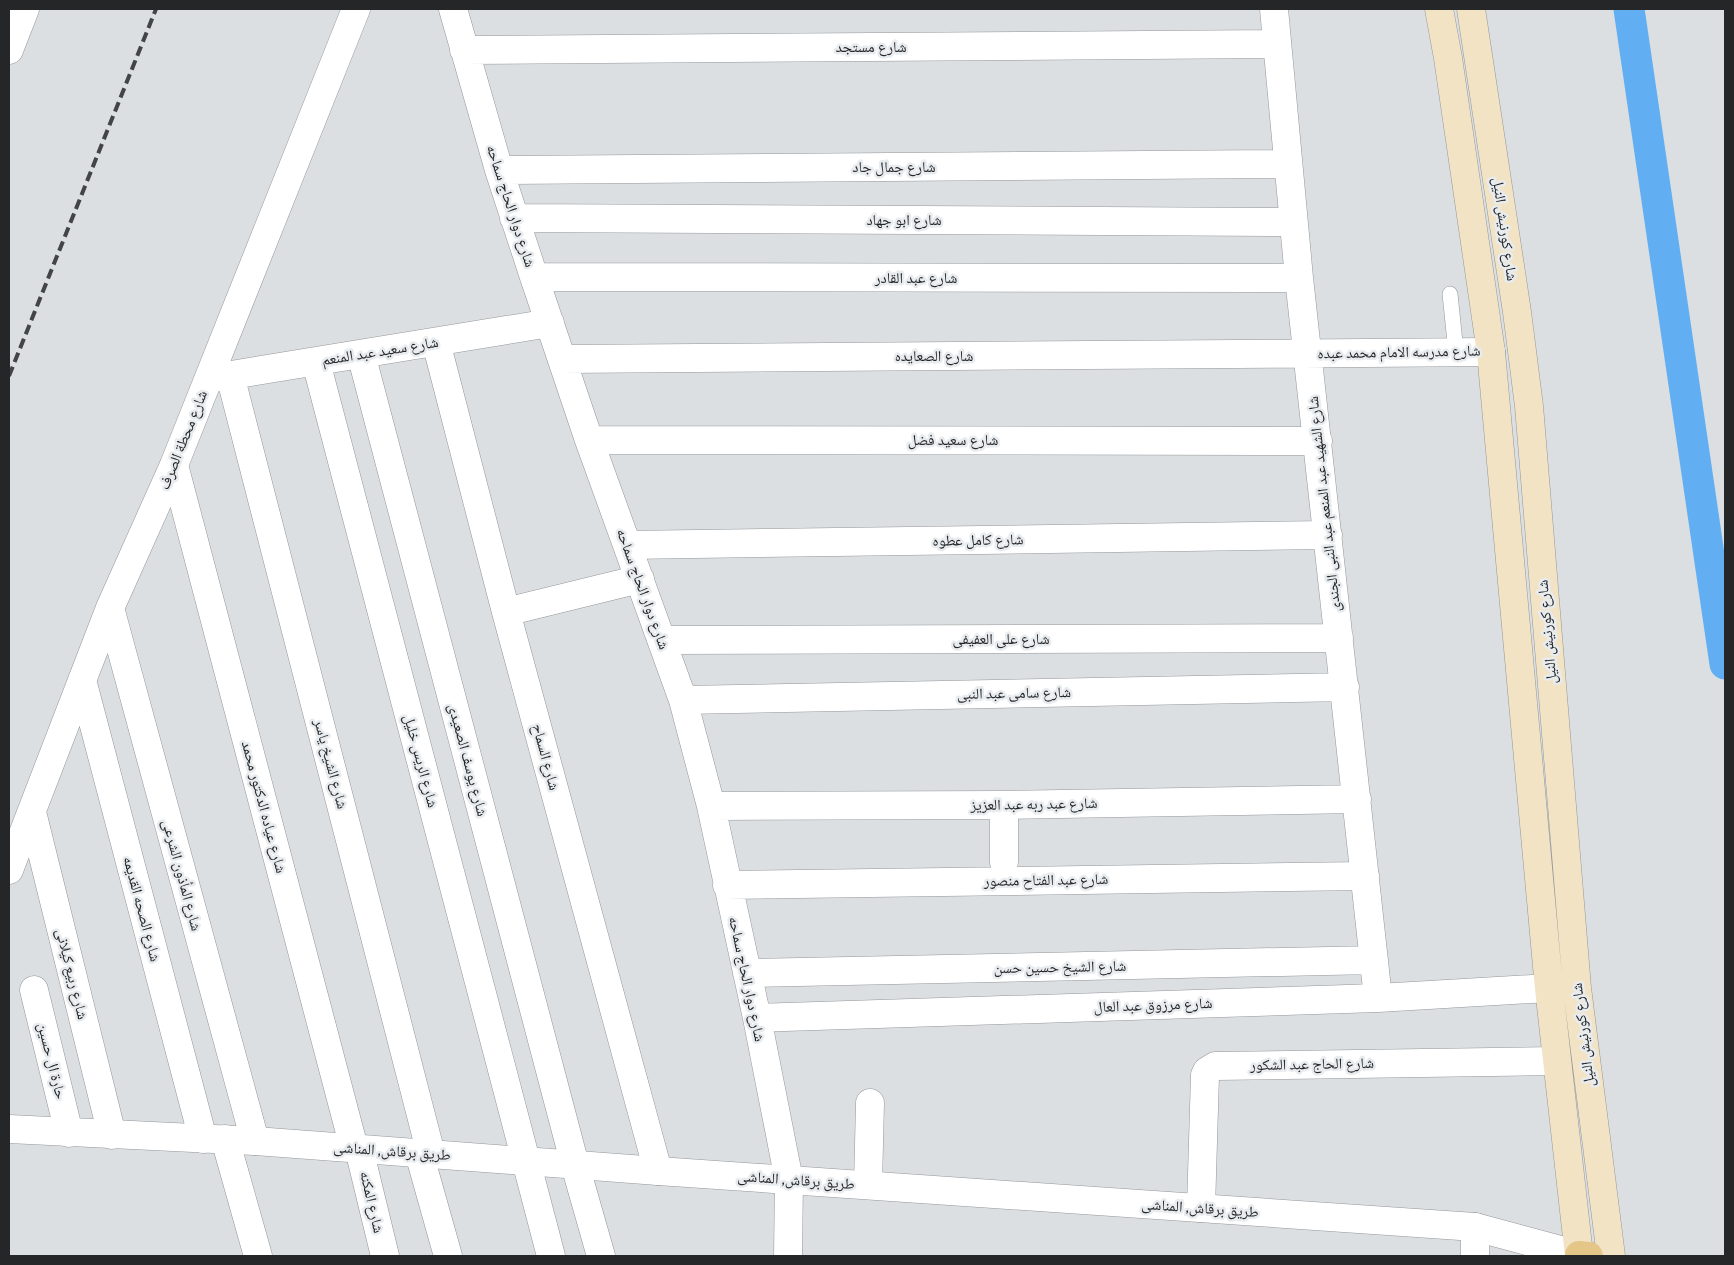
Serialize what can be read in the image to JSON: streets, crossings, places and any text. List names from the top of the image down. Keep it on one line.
{"streets":{"main road":["شارع كورنيش النيل"],"street":["شارع مستجد","شارع جمال جاد","شارع دوار الحاج سماحه","شارع ابو جهاد","شارع عبد القادر","شارع سعيد عبد المنعم","شارع مدرسه الامام محمد عبده","شارع الصعايده","شارع محطة الصرف","شارع سعيد فضل","شارع الشهيد عبد المنعم عبد النبى الجندى","شارع كامل عطوه","شارع على العفيفى","شارع سامى عبد النبى","شارع السماح","شارع يوسف الصعيدى","شارع الريس خليل","شارع الشيخ ياسر","شارع عبد ربه عبد العزيز","شارع عياده الدكتور محمد","شارع المأذون الشرعى","شارع عبد الفتاح منصور","شارع الصحه القديمه","شارع الشيخ حسين حسن","شارع ربيع كيلانى","شارع مرزوق عبد العال","حارة ال حسين","شارع الحاج عبد الشكور","طريق برقاش, المناشى","شارع المكنه"]},"crossings":[["شارع مستجد","شارع دوار الحاج سماحه"],["شارع مستجد","شارع الشهيد عبد المنعم عبد النبى الجندى"],["شارع جمال جاد","شارع دوار الحاج سماحه"],["شارع جمال جاد","شارع الشهيد عبد المنعم عبد النبى الجندى"],["شارع دوار الحاج سماحه","شارع ابو جهاد"],["شارع دوار الحاج سماحه","شارع عبد القادر"],["شارع دوار الحاج سماحه","شارع سعيد عبد المنعم"],["شارع دوار الحاج سماحه","شارع الصعايده"],["شارع دوار الحاج سماحه","شارع سعيد فضل"],["شارع دوار الحاج سماحه","شارع كامل عطوه"],["شارع دوار الحاج سماحه","شارع على العفيفى"],["شارع دوار الحاج سماحه","شارع سامى عبد النبى"],["شارع دوار الحاج سماحه","شارع عبد ربه عبد العزيز"],["شارع دوار الحاج سماحه","شارع عبد الفتاح منصور"],["شارع دوار الحاج سماحه","شارع الشيخ حسين حسن"],["شارع دوار الحاج سماحه","شارع مرزوق عبد العال"],["شارع دوار الحاج سماحه","طريق برقاش, المناشى"],["شارع ابو جهاد","شارع الشهيد عبد المنعم عبد النبى الجندى"],["شارع كورنيش النيل","شارع مدرسه الامام محمد عبده"],["شارع كورنيش النيل","شارع مرزوق عبد العال"],["شارع كورنيش النيل","شارع الحاج عبد الشكور"],["شارع كورنيش النيل","طريق برقاش, المناشى"],["شارع عبد القادر","شارع الشهيد عبد المنعم عبد النبى الجندى"],["شارع سعيد عبد المنعم","شارع محطة الصرف"],["شارع سعيد عبد المنعم","شارع السماح"],["شارع سعيد عبد المنعم","شارع يوسف الصعيدى"],["شارع سعيد عبد المنعم","شارع الريس خليل"],["شارع سعيد عبد المنعم","شارع الشيخ ياسر"],["شارع مدرسه الامام محمد عبده","شارع الصعايده"],["شارع مدرسه الامام محمد عبده","شارع الشهيد عبد المنعم عبد النبى الجندى"],["شارع الصعايده","شارع الشهيد عبد المنعم عبد النبى الجندى"],["شارع محطة الصرف","شارع الشيخ ياسر"],["شارع محطة الصرف","شارع عياده الدكتور محمد"],["شارع محطة الصرف","شارع المأذون الشرعى"],["شارع محطة الصرف","شارع الصحه القديمه"],["شارع محطة الصرف","شارع ربيع كيلانى"],["شارع سعيد فضل","شارع الشهيد عبد المنعم عبد النبى الجندى"],["شارع الشهيد عبد المنعم عبد النبى الجندى","شارع كامل عطوه"],["شارع الشهيد عبد المنعم عبد النبى الجندى","شارع على العفيفى"],["شارع الشهيد عبد المنعم عبد النبى الجندى","شارع سامى عبد النبى"],["شارع الشهيد عبد المنعم عبد النبى الجندى","شارع عبد ربه عبد العزيز"],["شارع الشهيد عبد المنعم عبد النبى الجندى","شارع عبد الفتاح منصور"],["شارع الشهيد عبد المنعم عبد النبى الجندى","شارع الشيخ حسين حسن"],["شارع الشهيد عبد المنعم عبد النبى الجندى","شارع مرزوق عبد العال"],["شارع السماح","طريق برقاش, المناشى"],["شارع يوسف الصعيدى","طريق برقاش, المناشى"],["شارع الريس خليل","طريق برقاش, المناشى"],["شارع الشيخ ياسر","طريق برقاش, المناشى"],["شارع عياده الدكتور محمد","طريق برقاش, المناشى"],["شارع عياده الدكتور محمد","شارع المكنه"],["شارع المأذون الشرعى","طريق برقاش, المناشى"],["شارع الصحه القديمه","طريق برقاش, المناشى"],["شارع ربيع كيلانى","طريق برقاش, المناشى"],["حارة ال حسين","طريق برقاش, المناشى"],["شارع الحاج عبد الشكور","طريق برقاش, المناشى"],["طريق برقاش, المناشى","شارع المكنه"]]}
